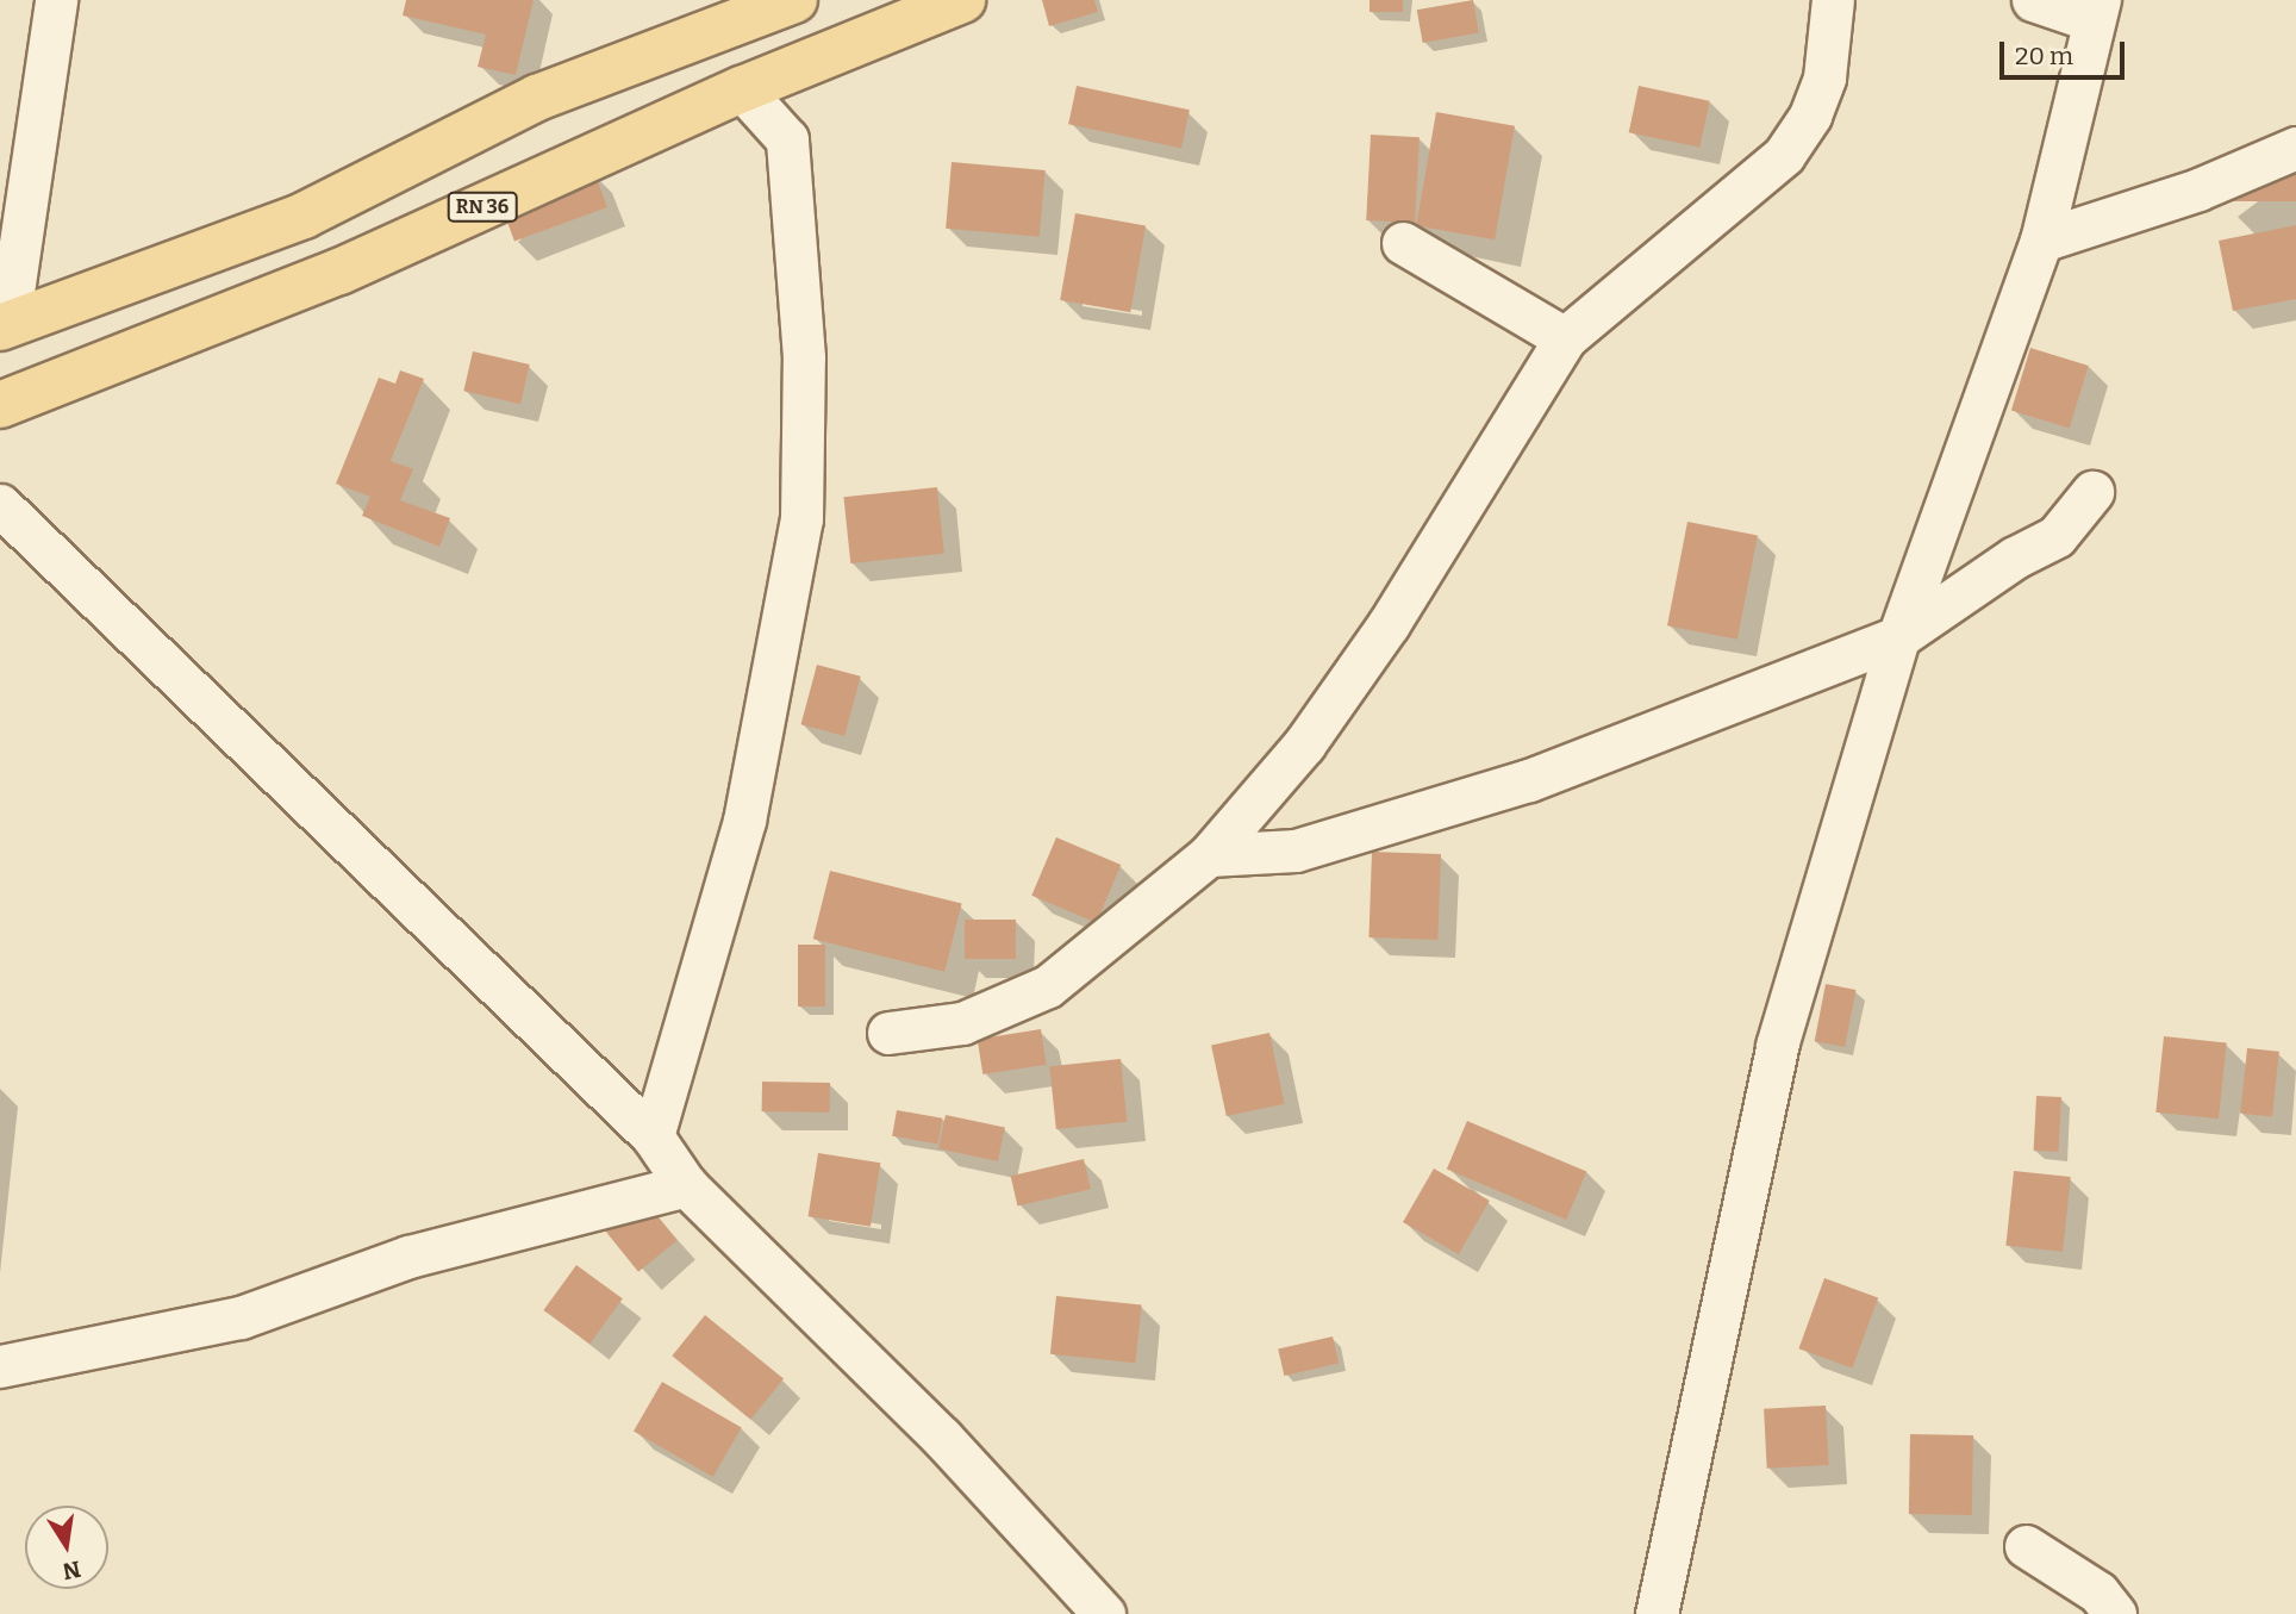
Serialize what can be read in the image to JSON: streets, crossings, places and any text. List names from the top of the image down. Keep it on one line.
{"streets":{"main road":["RN 36"]},"scale_bar":"20 m","north":"bottom"}
